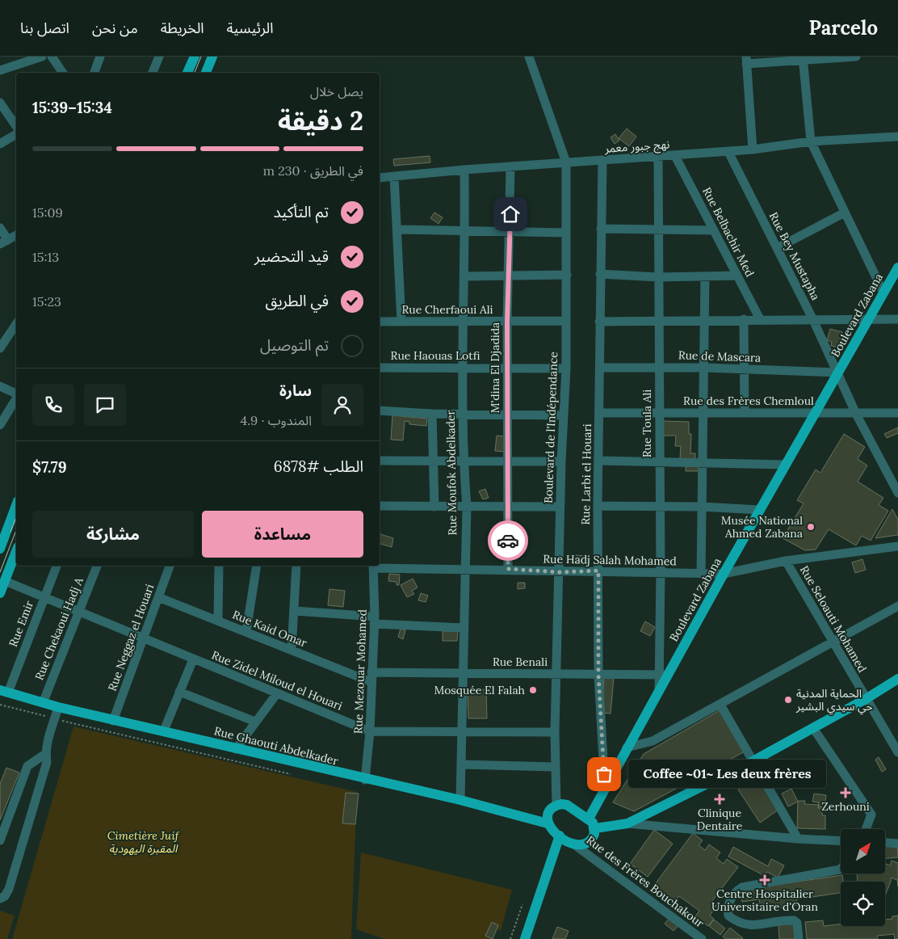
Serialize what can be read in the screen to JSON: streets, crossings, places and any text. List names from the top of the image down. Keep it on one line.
{"streets":{"main road":["Boulevard Zabana","Rue Ghaouti Abdelkader"],"street":["نهج جبور معمر","Rue Belbachir Med","Rue Bey Mustapha","Rue Cherfaoui Ali","Rue Haouas Lotfi","Rue de Mascara","M'dina El Djadida","Rue des Frères Chemloul","Rue Toula Ali","Boulevard de l'Indépendance","Rue Moufok Abdelkader","Rue Larbi el Houari","Rue Hadj Salah Mohamed","Rue Seloauti Mohamed","Rue Emir","Rue Chekaoui Hadj A","Rue Kaid Omar","Rue Neggaz el Houari","Rue Benali","Rue Mezouar Mohamed","Rue Zidel Miloud el Houari","Rue des Frères Bouchakour"]},"crossings":[["نهج جبور معمر","Rue Belbachir Med"],["نهج جبور معمر","Rue Bey Mustapha"],["نهج جبور معمر","M'dina El Djadida"],["نهج جبور معمر","Rue Toula Ali"],["نهج جبور معمر","Boulevard de l'Indépendance"],["نهج جبور معمر","Rue Moufok Abdelkader"],["نهج جبور معمر","Rue Larbi el Houari"],["Rue Bey Mustapha","Boulevard Zabana"],["Rue Bey Mustapha","Rue de Mascara"],["Rue Bey Mustapha","Rue des Frères Chemloul"],["Rue Cherfaoui Ali","M'dina El Djadida"],["Rue Cherfaoui Ali","Boulevard de l'Indépendance"],["Rue Cherfaoui Ali","Rue Moufok Abdelkader"],["Boulevard Zabana","Rue de Mascara"],["Boulevard Zabana","Rue des Frères Chemloul"],["Boulevard Zabana","Rue Toula Ali"],["Boulevard Zabana","Boulevard de l'Indépendance"],["Boulevard Zabana","Rue Larbi el Houari"],["Boulevard Zabana","Rue Hadj Salah Mohamed"],["Boulevard Zabana","Rue Benali"],["Boulevard Zabana","Rue Ghaouti Abdelkader"],["Boulevard Zabana","Rue des Frères Bouchakour"],["Rue Haouas Lotfi","M'dina El Djadida"],["Rue Haouas Lotfi","Boulevard de l'Indépendance"],["Rue Haouas Lotfi","Rue Moufok Abdelkader"],["Rue de Mascara","Rue Toula Ali"],["Rue de Mascara","Rue Larbi el Houari"],["M'dina El Djadida","Rue Hadj Salah Mohamed"],["Rue des Frères Chemloul","Rue Toula Ali"],["Rue des Frères Chemloul","Rue Larbi el Houari"],["Rue Toula Ali","Rue Hadj Salah Mohamed"],["Rue Toula Ali","Rue Benali"],["Boulevard de l'Indépendance","Rue Hadj Salah Mohamed"],["Boulevard de l'Indépendance","Rue Benali"],["Boulevard de l'Indépendance","Rue Zidel Miloud el Houari"],["Boulevard de l'Indépendance","Rue Ghaouti Abdelkader"],["Boulevard de l'Indépendance","Rue des Frères Bouchakour"],["Rue Moufok Abdelkader","Rue Hadj Salah Mohamed"],["Rue Moufok Abdelkader","Rue Benali"],["Rue Moufok Abdelkader","Rue Zidel Miloud el Houari"],["Rue Moufok Abdelkader","Rue Ghaouti Abdelkader"],["Rue Larbi el Houari","Rue Hadj Salah Mohamed"],["Rue Larbi el Houari","Rue Benali"],["Rue Hadj Salah Mohamed","Rue Seloauti Mohamed"],["Rue Hadj Salah Mohamed","Rue Mezouar Mohamed"],["Rue Emir","Rue Zidel Miloud el Houari"],["Rue Emir","Rue Ghaouti Abdelkader"],["Rue Chekaoui Hadj A","Rue Zidel Miloud el Houari"],["Rue Chekaoui Hadj A","Rue Ghaouti Abdelkader"],["Rue Kaid Omar","Rue Neggaz el Houari"],["Rue Kaid Omar","Rue Mezouar Mohamed"],["Rue Neggaz el Houari","Rue Zidel Miloud el Houari"],["Rue Neggaz el Houari","Rue Ghaouti Abdelkader"],["Rue Benali","Rue Mezouar Mohamed"],["Rue Mezouar Mohamed","Rue Zidel Miloud el Houari"],["Rue Mezouar Mohamed","Rue Ghaouti Abdelkader"],["Rue Ghaouti Abdelkader","Rue des Frères Bouchakour"]],"parks":["Cimetière Juif المقبرة اليهودية"],"places":{"other":["Musée National Ahmed Zabana","Mosquée El Falah","الحماية المدنية حي سيدي البشير","Coffee ~01~ Les deux frères"],"health":["Zerhouni","Clinique Dentaire","Centre Hospitalier Universitaire d'Oran"]},"north":"top right","page":{"header":"Parcelo","nav":["الرئيسية","الخريطة","من نحن","اتصل بنا"],"heading":["2 دقيقة","يصل خلال","15:34–15:39"],"panel":["سارة","المندوب · 4.9","الطلب #6878","$7.79"],"bar":"في الطريق · 230 m","list":[["تم التأكيد","15:09"],["قيد التحضير","15:13"],["في الطريق","15:23"],"تم التوصيل"],"buttons":["مساعدة","مشاركة"],"bubble":"Coffee ~01~ Les deux frères"}}
